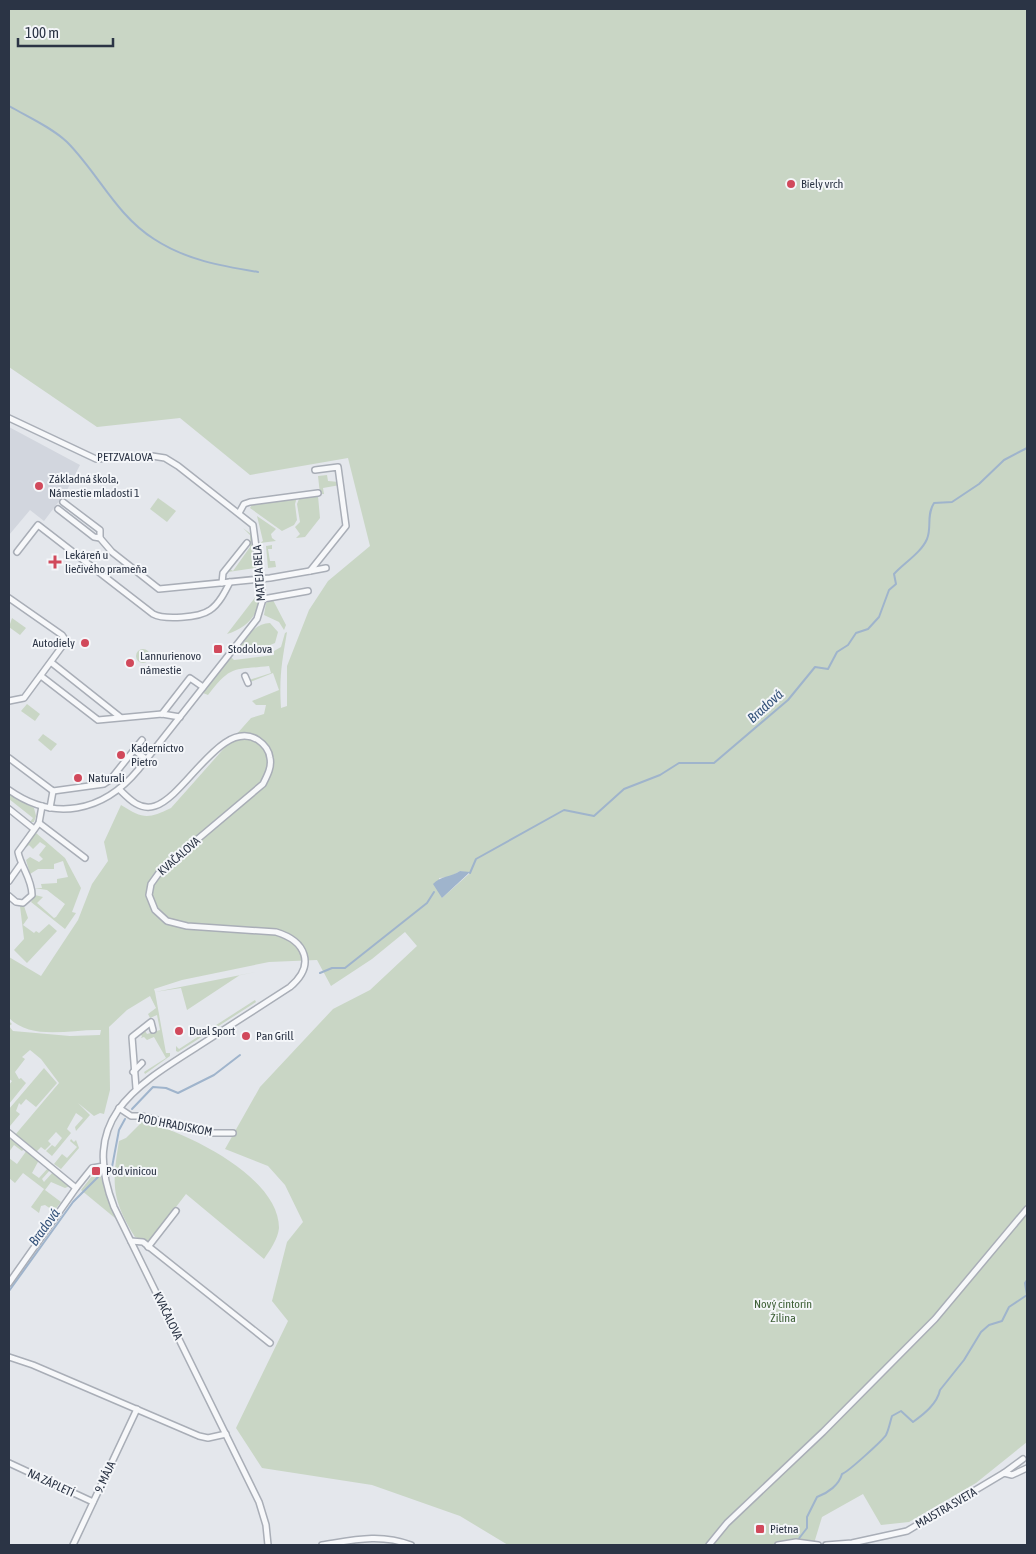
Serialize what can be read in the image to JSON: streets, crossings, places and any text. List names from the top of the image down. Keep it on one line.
{"streets":{"street":["PETZVALOVA","MATEJA BELA","KVAČALOVA","POD HRADISKOM","9. MÁJA","NA ZÁPLETÍ","MAJSTRA SVETA"]},"crossings":[["PETZVALOVA","MATEJA BELA"],["MATEJA BELA","KVAČALOVA"],["KVAČALOVA","POD HRADISKOM"],["9. MÁJA","NA ZÁPLETÍ"]],"water":["Bradová"],"parks":["Nový cintorín Žilina"],"places":{"other":["Biely vrch","Základná škola, Námestie mladosti 1","Autodiely","Lannurienovo námestie","Kaderníctvo Pietro","Naturali","Dual Sport","Pan Grill"],"health":["Lekáreň u liečivého prameňa"],"transit":["Stodolova","Pod vinicou","Pietna"]},"scale_bar":"100 m"}
